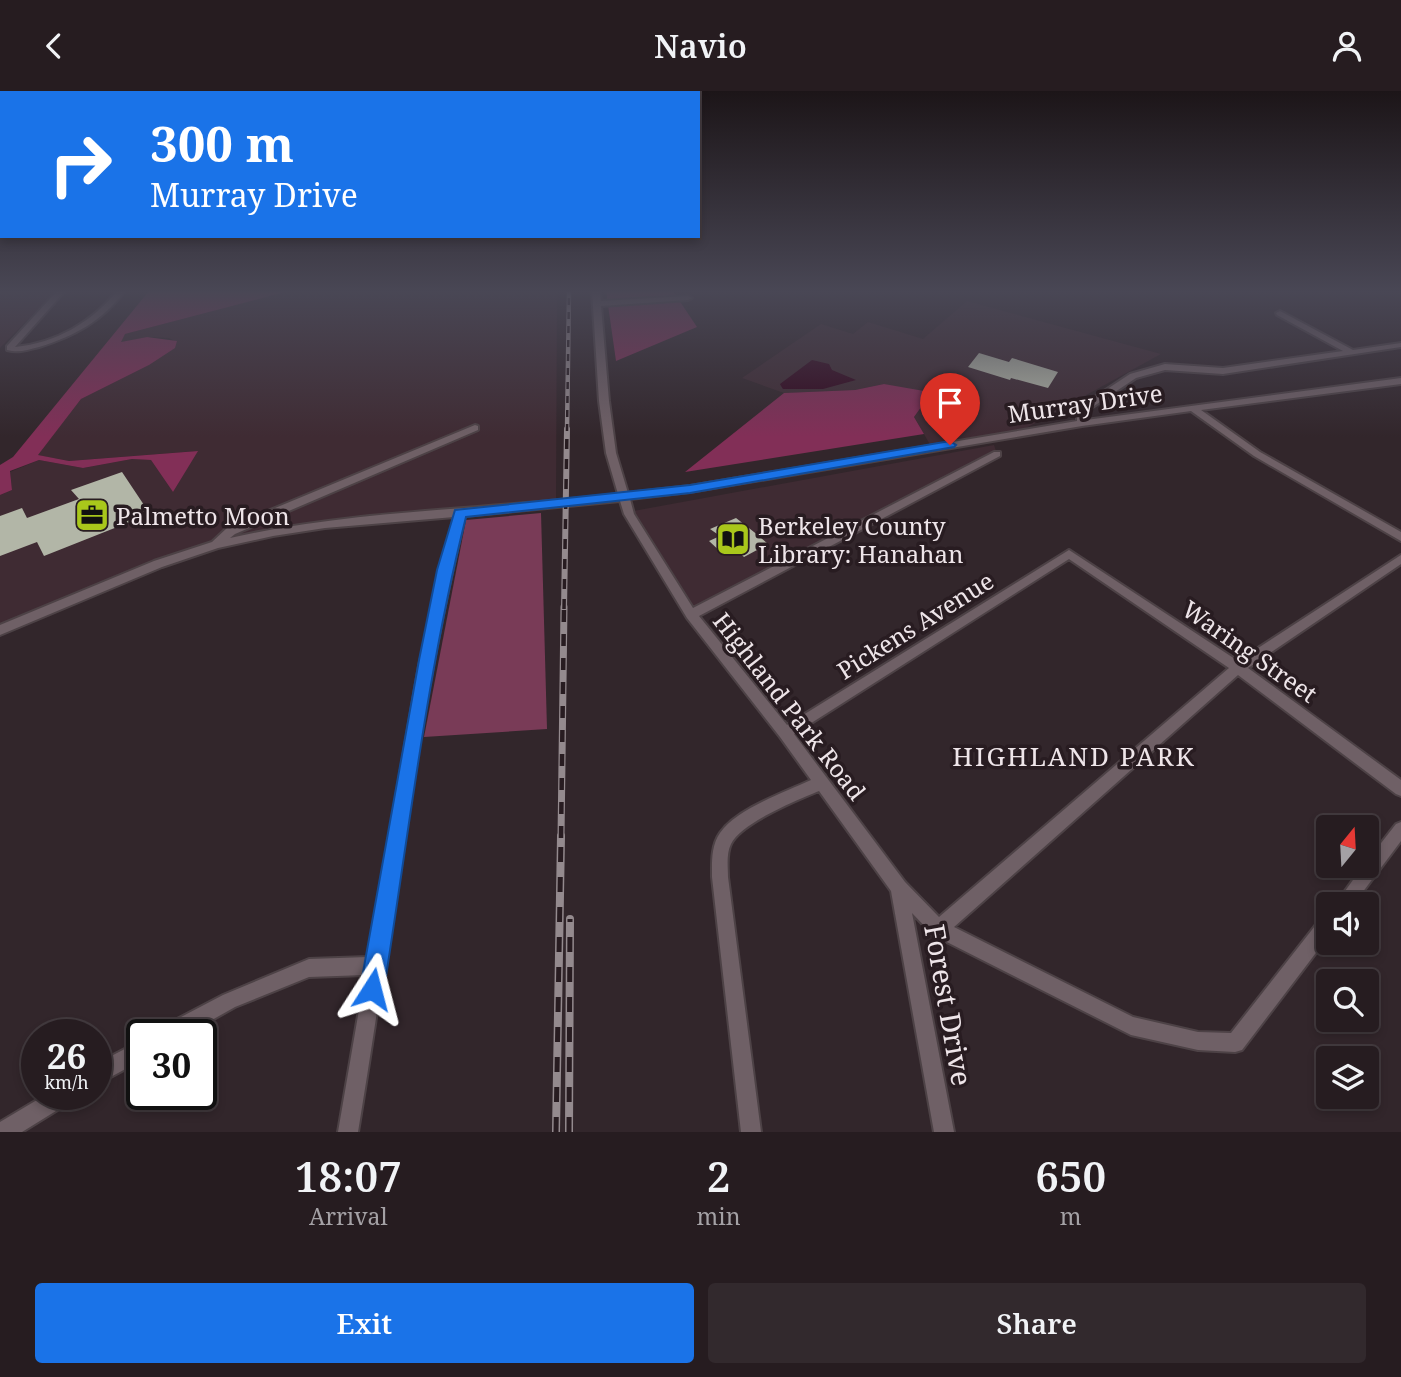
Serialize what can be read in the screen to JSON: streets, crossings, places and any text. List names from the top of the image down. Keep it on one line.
{"streets":{"street":["Murray Drive","Pickens Avenue","Waring Street","Highland Park Road","Forest Drive"]},"crossings":[["Murray Drive","Highland Park Road"],["Pickens Avenue","Waring Street"],["Pickens Avenue","Highland Park Road"],["Highland Park Road","Forest Drive"]],"districts":["HIGHLAND PARK"],"places":{"office":["Palmetto Moon"],"library":["Berkeley County Library: Hanahan"]},"north":"top","page":{"header":"Navio","turn":["300 m","Murray Drive"],"speed":"26 km/h","limit":"30","eta":["18:07","Arrival","2","min","650","m"],"buttons":["Exit","Share"]}}
